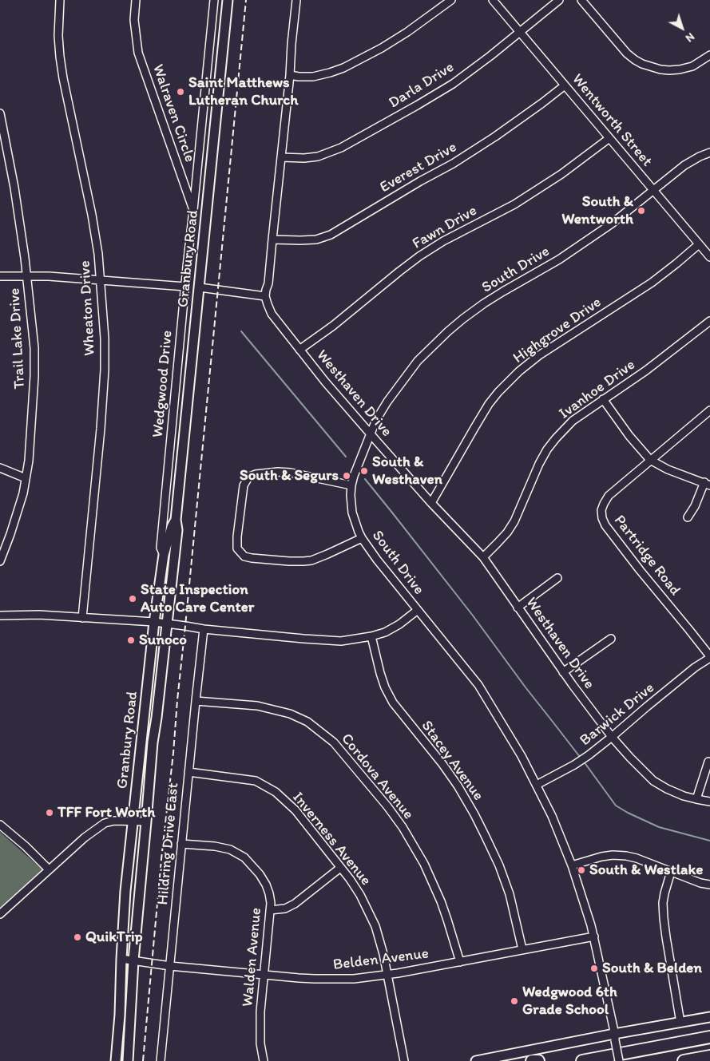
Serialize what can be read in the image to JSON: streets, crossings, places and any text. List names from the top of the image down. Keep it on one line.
{"streets":{"main road":["Granbury Road"],"street":["Darla Drive","Walraven Circle","Wentworth Street","Everest Drive","Fawn Drive","South Drive","Wheaton Drive","Highgrove Drive","Trail Lake Drive","Wedgwood Drive","Ivanhoe Drive","Westhaven Drive","Partridge Road","Barwick Drive","Stacey Avenue","Cordova Avenue","Inverness Avenue","Hildring Drive East","Walden Avenue","Belden Avenue"]},"crossings":[["Darla Drive","Wentworth Street"],["Walraven Circle","Wedgwood Drive"],["Wentworth Street","Everest Drive"],["Wentworth Street","Fawn Drive"],["Wentworth Street","South Drive"],["Wentworth Street","Highgrove Drive"],["Fawn Drive","Westhaven Drive"],["Granbury Road","Wedgwood Drive"],["Granbury Road","Belden Avenue"],["South Drive","Westhaven Drive"],["South Drive","Barwick Drive"],["South Drive","Belden Avenue"],["Highgrove Drive","Westhaven Drive"],["Ivanhoe Drive","Westhaven Drive"],["Westhaven Drive","Barwick Drive"],["Partridge Road","Barwick Drive"],["Stacey Avenue","Belden Avenue"],["Cordova Avenue","Hildring Drive East"],["Cordova Avenue","Belden Avenue"],["Inverness Avenue","Hildring Drive East"],["Inverness Avenue","Belden Avenue"],["Hildring Drive East","Walden Avenue"],["Hildring Drive East","Belden Avenue"],["Walden Avenue","Belden Avenue"]],"places":["Saint Matthews Lutheran Church","South & Wentworth","South & Westhaven","South & Segurs","State Inspection Auto Care Center","Sunoco","TFF Fort Worth","South & Westlake","QuikTrip","South & Belden","Wedgwood 6th Grade School"],"north":"bottom right"}
